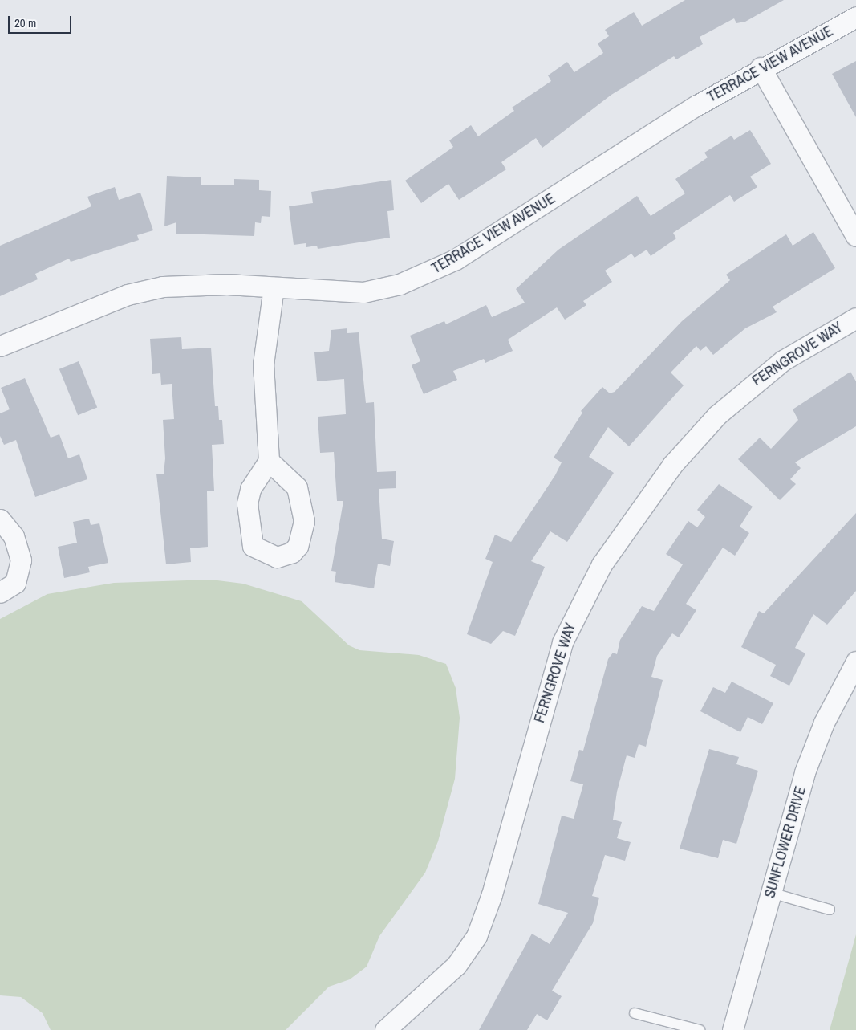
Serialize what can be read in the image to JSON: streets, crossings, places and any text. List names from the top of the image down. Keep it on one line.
{"streets":{"street":["TERRACE VIEW AVENUE","FERNGROVE WAY","SUNFLOWER DRIVE"]},"scale_bar":"20 m"}
